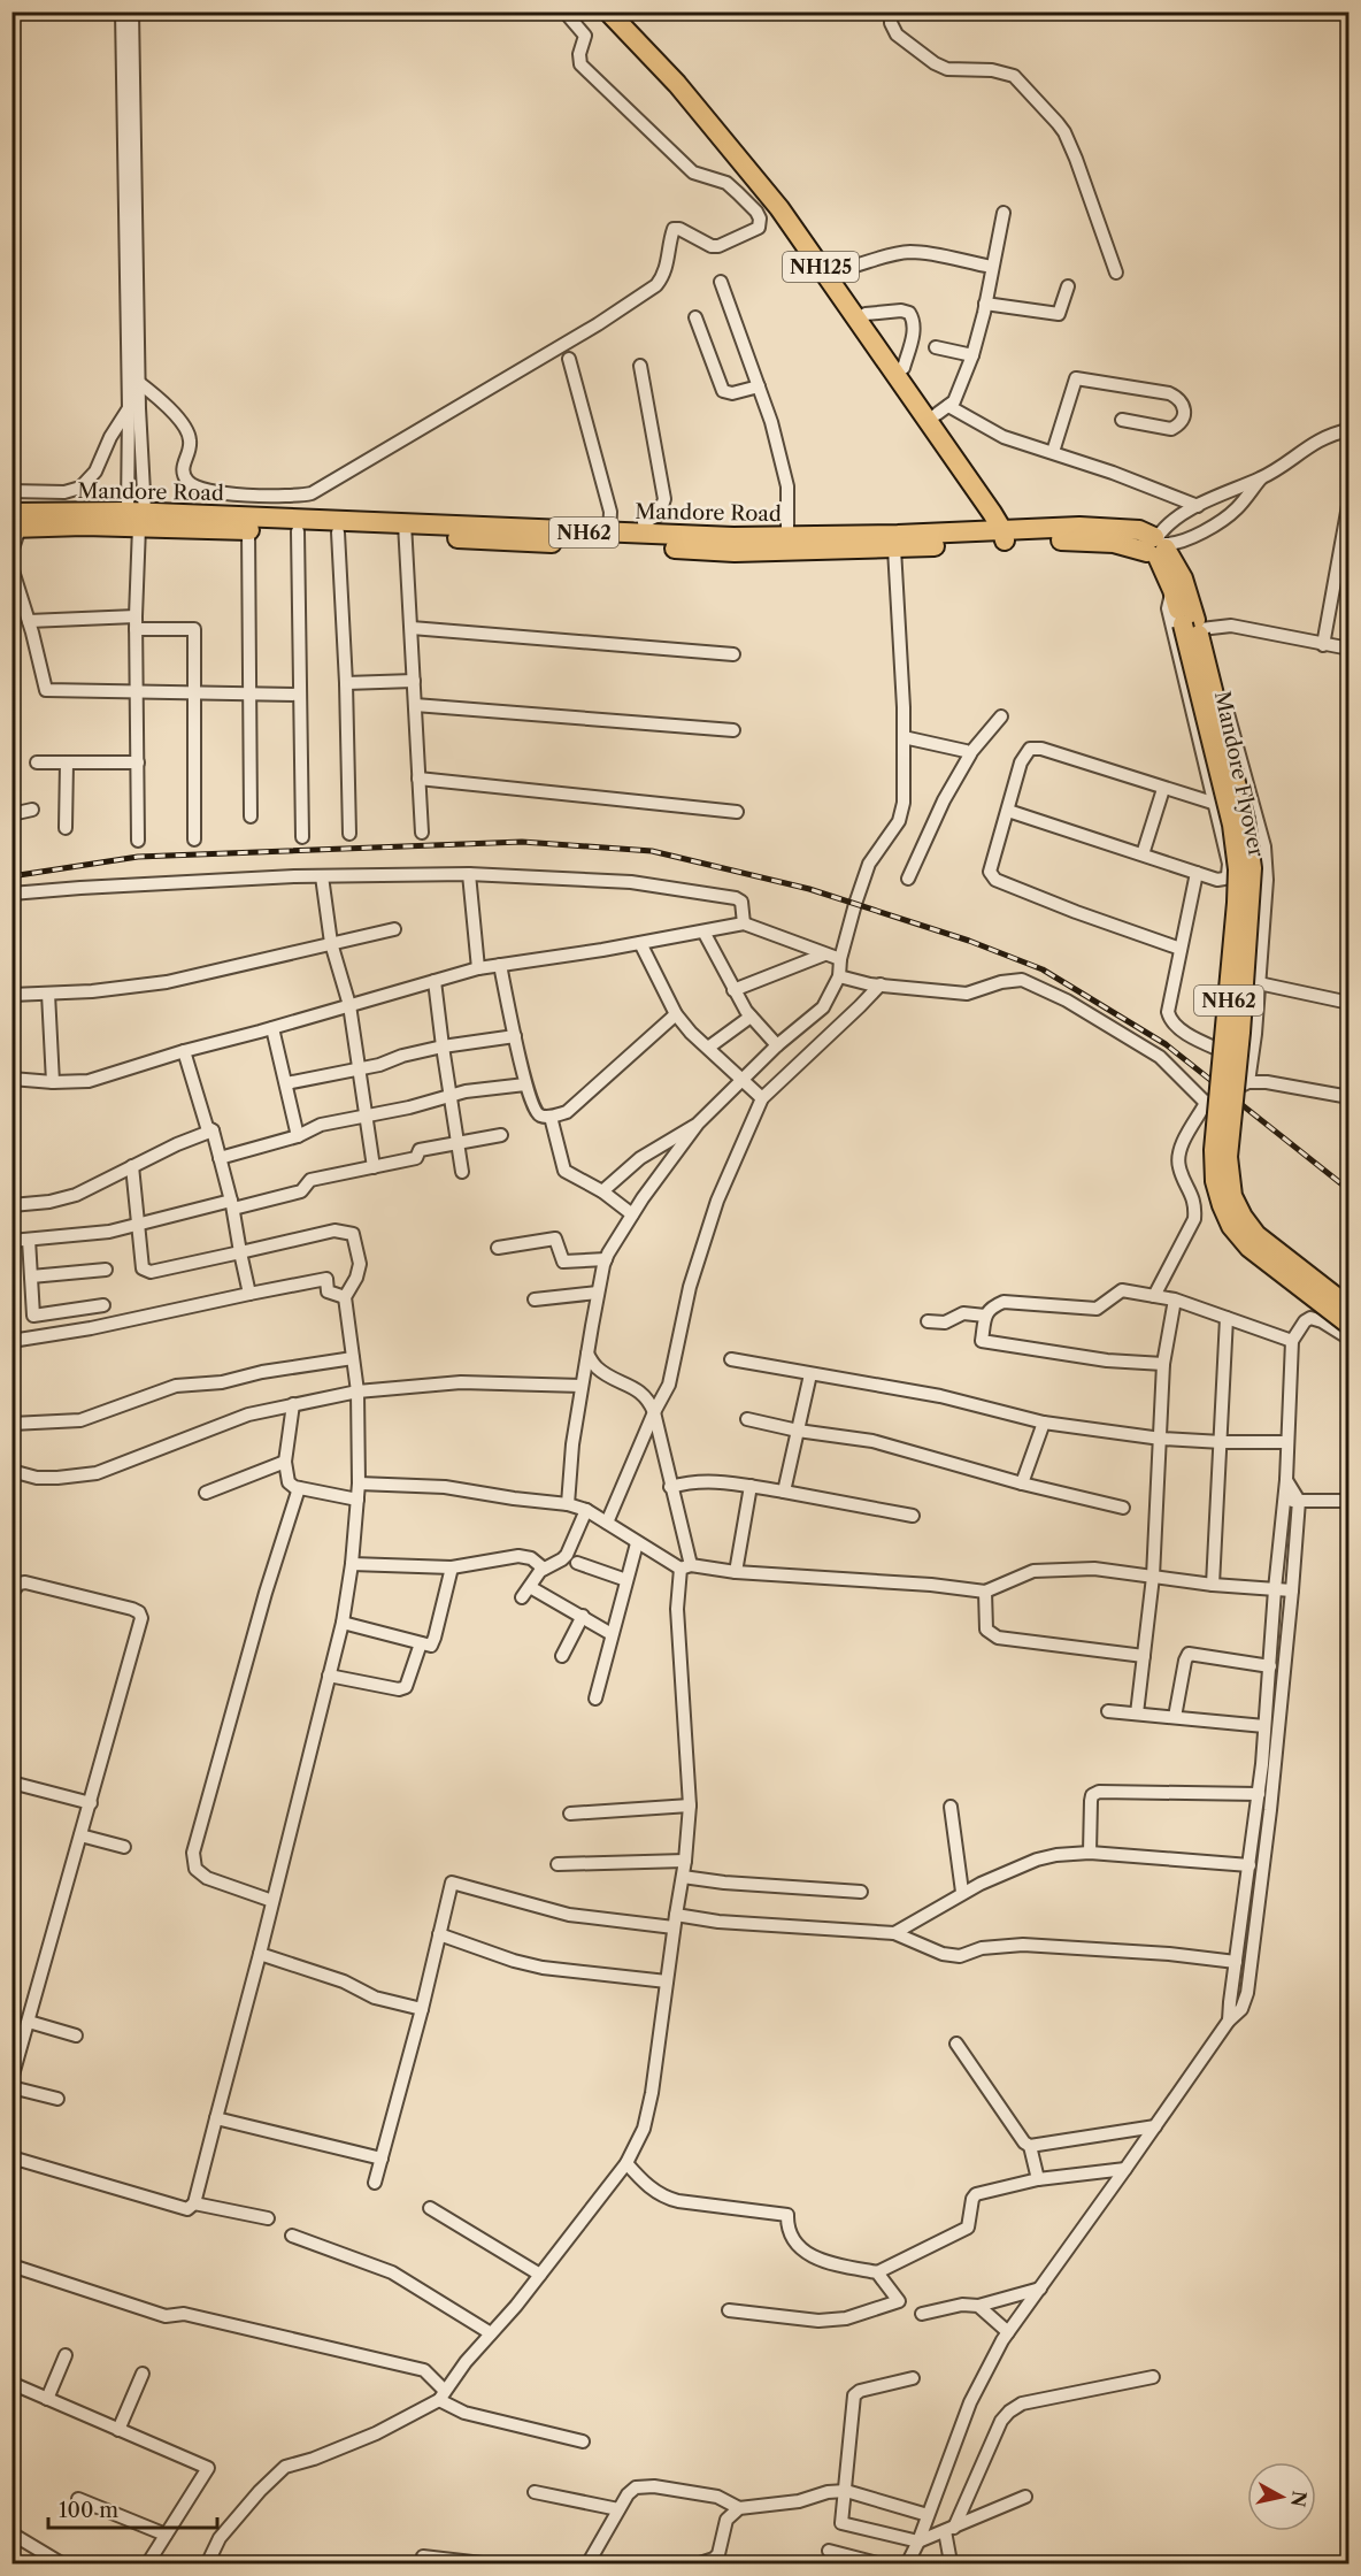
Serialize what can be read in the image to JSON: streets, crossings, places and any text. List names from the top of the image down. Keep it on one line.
{"streets":{"highway":["NH125","Mandore Road","NH62","Mandore Flyover"]},"crossings":[["NH125","Mandore Road"],["NH125","NH62"],["Mandore Road","NH62"],["NH62","Mandore Flyover"]],"scale_bar":"100 m","north":"right"}
